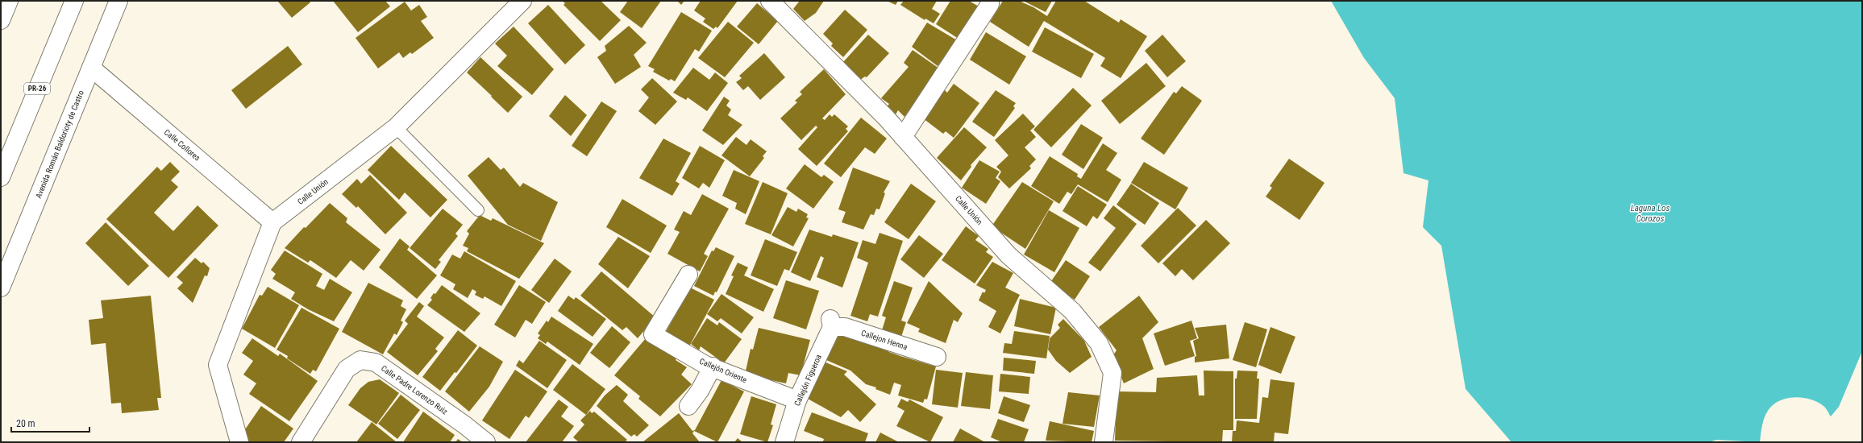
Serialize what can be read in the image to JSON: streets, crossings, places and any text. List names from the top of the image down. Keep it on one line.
{"streets":{"main road":["PR-26","Avenida Román Baldorioty de Castro","Calle Collores","Calle Unión","Callejon Henna","Callejón Oriente","Callejón Figueroa","Calle Padre Lorenzo Ruiz"]},"crossings":[["Avenida Román Baldorioty de Castro","Calle Collores"],["Calle Collores","Calle Unión"],["Callejon Henna","Callejón Figueroa"],["Callejón Oriente","Callejón Figueroa"]],"water":["Laguna Los Corozos"],"scale_bar":"20 m"}
